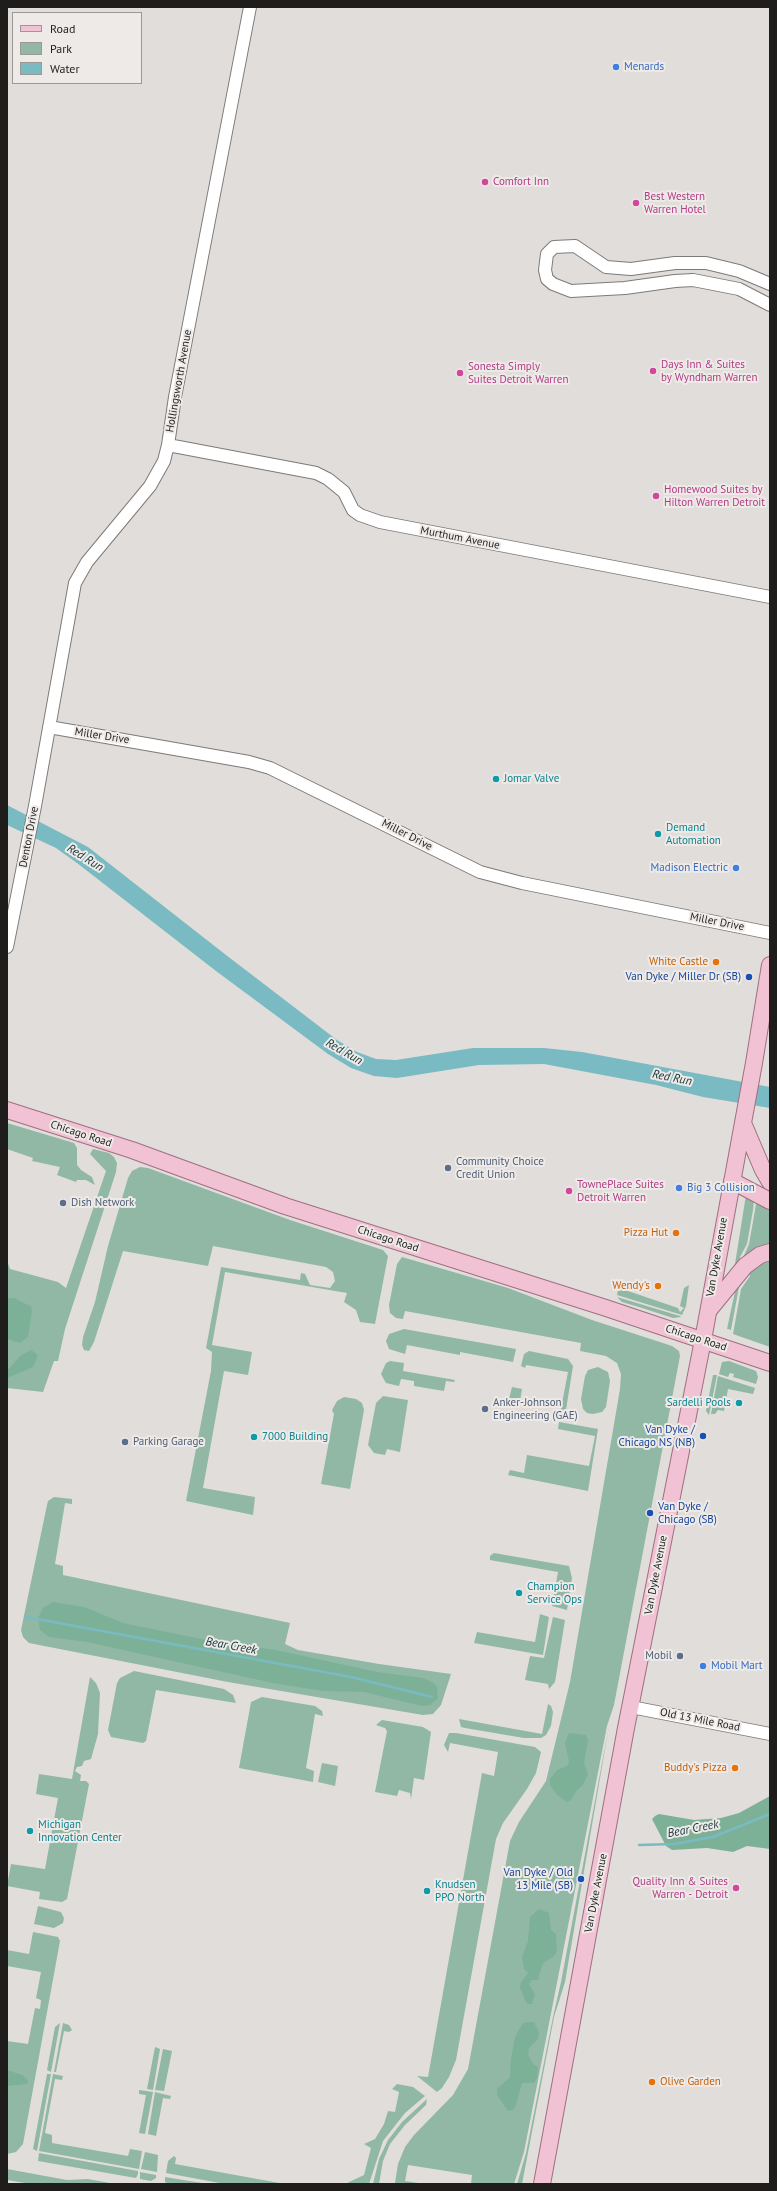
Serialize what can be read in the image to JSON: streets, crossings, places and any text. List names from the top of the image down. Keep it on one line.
{"streets":{"main road":["Chicago Road","Van Dyke Avenue"],"street":["Hollingsworth Avenue","Murthum Avenue","Miller Drive","Denton Drive","Old 13 Mile Road"]},"crossings":[["Hollingsworth Avenue","Murthum Avenue"],["Hollingsworth Avenue","Miller Drive"],["Hollingsworth Avenue","Denton Drive"],["Miller Drive","Denton Drive"],["Chicago Road","Van Dyke Avenue"],["Van Dyke Avenue","Old 13 Mile Road"]],"water":["Red Run","Bear Creek"],"places":["Menards","Comfort Inn","Best Western Warren Hotel","Days Inn & Suites by Wyndham Warren","Sonesta Simply Suites Detroit Warren","Homewood Suites by Hilton Warren Detroit","Jomar Valve","Demand Automation","Madison Electric","White Castle","Van Dyke / Miller Dr (SB)","Community Choice Credit Union","Big 3 Collision","TownePlace Suites Detroit Warren","Dish Network","Pizza Hut","Wendy's","Sardelli Pools","Anker-Johnson Engineering (GAE)","Van Dyke / Chicago NS (NB)","7000 Building","Parking Garage","Van Dyke / Chicago (SB)","Champion Service Ops","Mobil","Mobil Mart","Buddy's Pizza","Michigan Innovation Center","Van Dyke / Old 13 Mile (SB)","Quality Inn & Suites Warren - Detroit","Knudsen PPO North","Olive Garden"],"legend":["Road","Park","Water"]}
